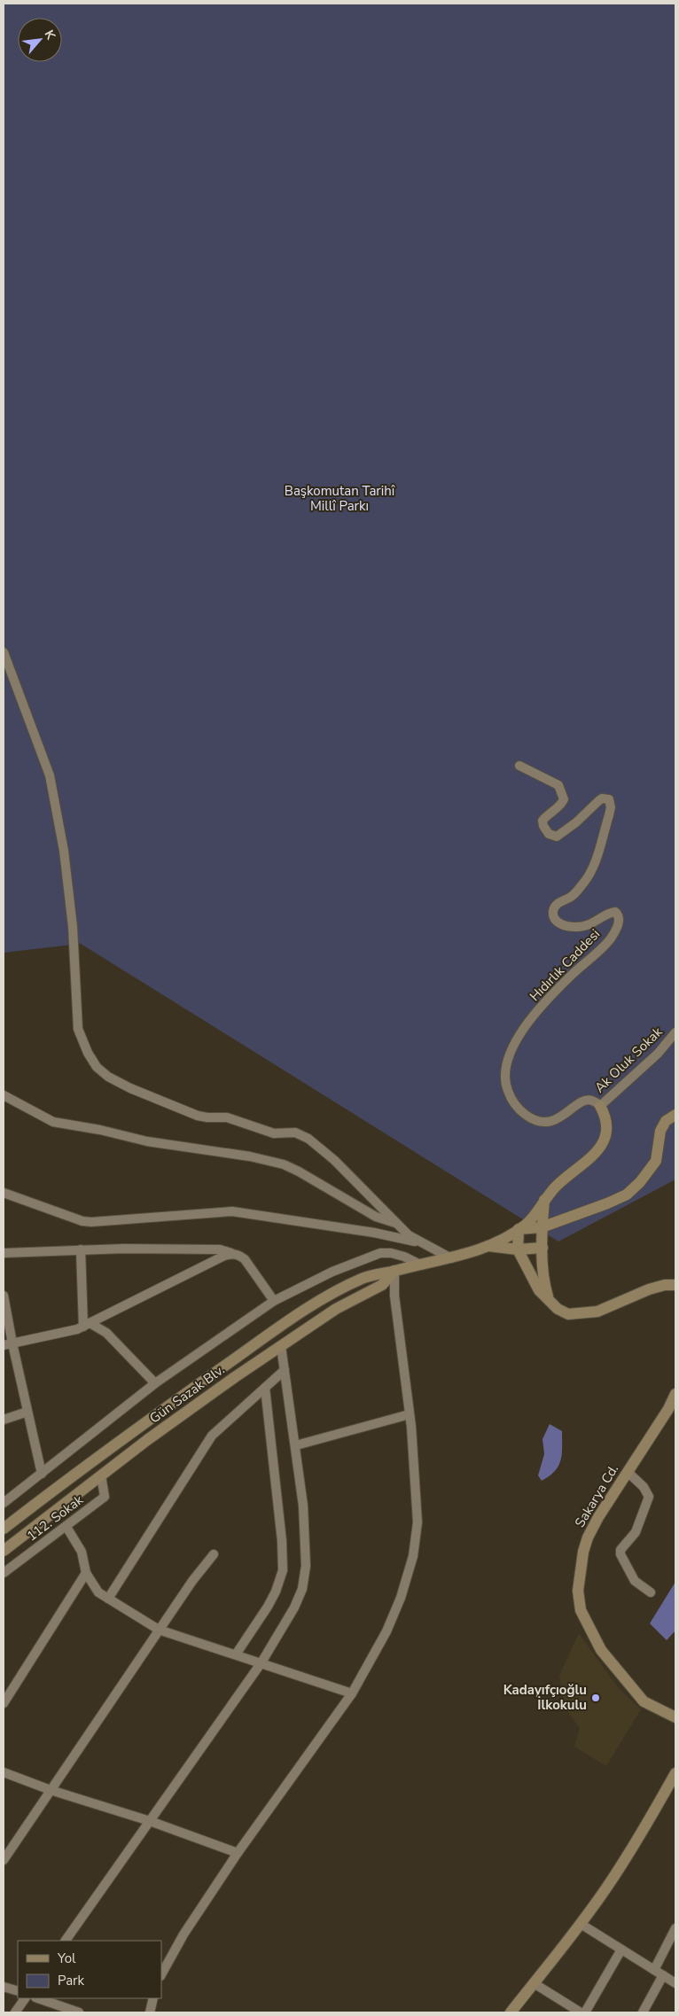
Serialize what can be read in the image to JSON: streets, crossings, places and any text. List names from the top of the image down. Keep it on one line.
{"streets":{"main road":["Gün Sazak Blv.","Sakarya Cd."],"street":["Hıdırlık Caddesi","Ak Oluk Sokak","112. Sokak"]},"crossings":[["Hıdırlık Caddesi","Ak Oluk Sokak"],["Gün Sazak Blv.","112. Sokak"]],"parks":["Başkomutan Tarihî Millî Parkı"],"places":["Kadayıfçıoğlu İlkokulu"],"legend":["Yol","Park"],"north":"top right"}
